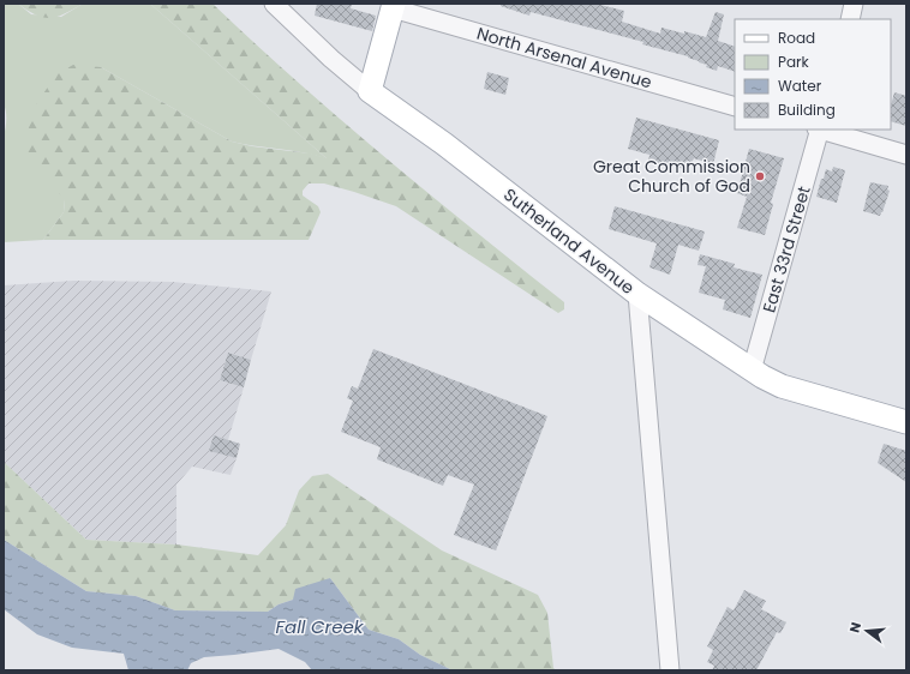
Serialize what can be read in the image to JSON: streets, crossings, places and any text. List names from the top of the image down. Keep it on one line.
{"streets":{"main road":["Sutherland Avenue"],"street":["North Arsenal Avenue","East 33rd Street"]},"water":["Fall Creek"],"places":["Great Commission Church of God"],"legend":["Road","Park","Water","Building"],"north":"left"}
